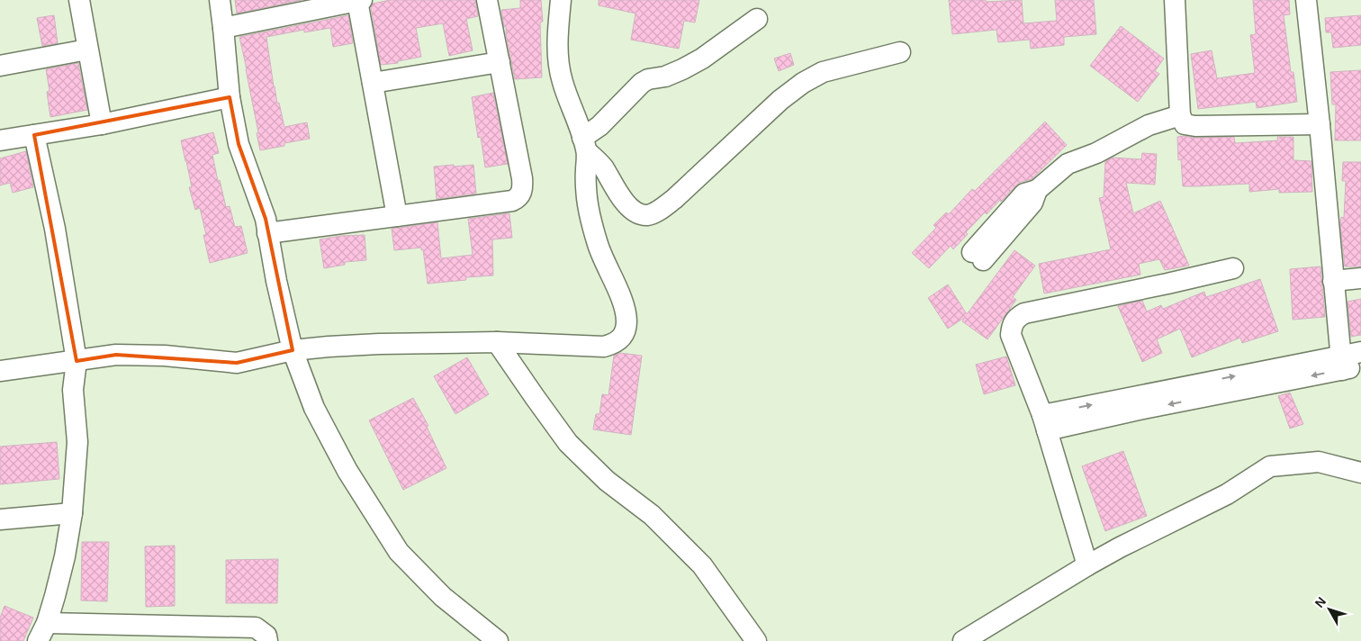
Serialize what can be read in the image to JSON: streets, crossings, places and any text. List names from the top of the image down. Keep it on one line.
{"north":"top left"}
